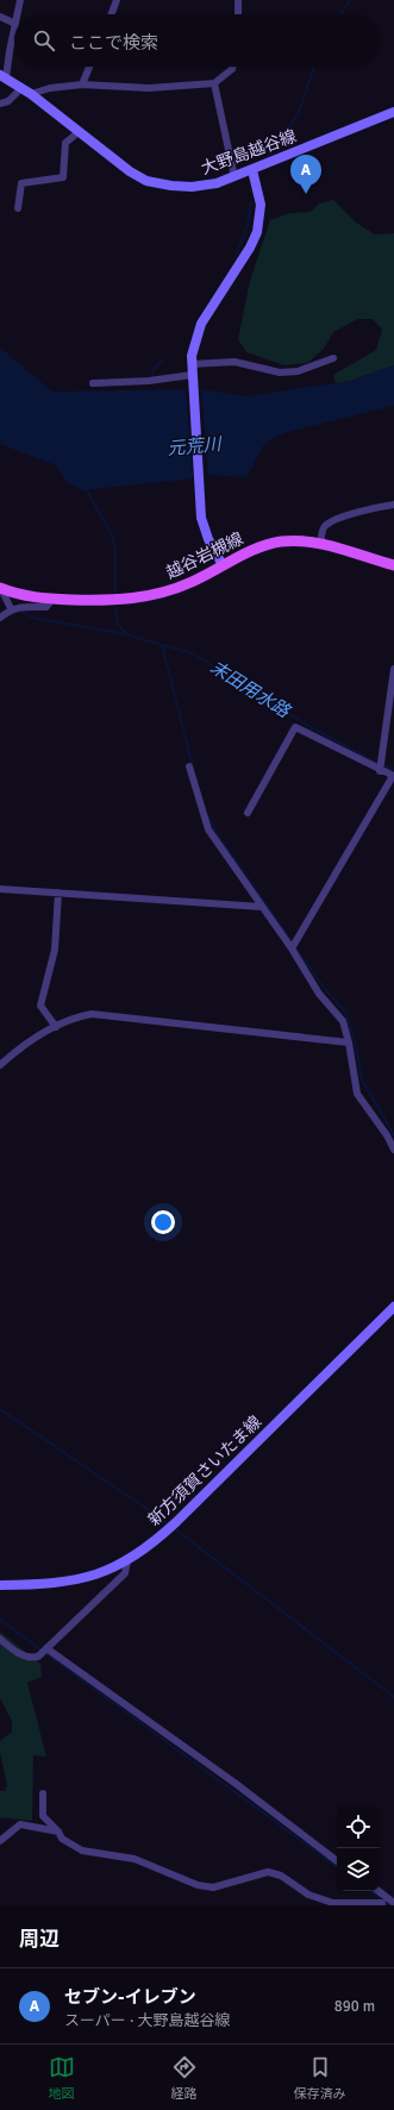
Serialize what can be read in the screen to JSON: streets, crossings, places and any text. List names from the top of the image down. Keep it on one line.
{"streets":{"main road":["大野島越谷線","越谷岩槻線","新方須賀さいたま線"]},"water":["元荒川","末田用水路"],"page":{"search":"ここで検索","pins":"A","heading":"周辺","list":[{"mark":"A","name":"セブン-イレブン","note":"スーパー · 大野島越谷線","value":"890 m"}],"nav":["地図","経路","保存済み"]}}
